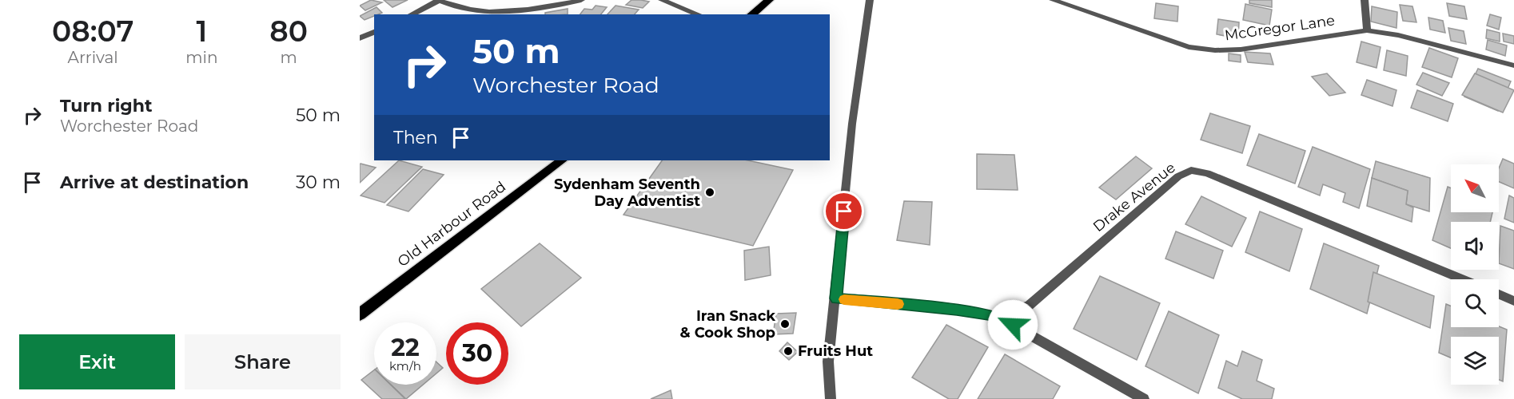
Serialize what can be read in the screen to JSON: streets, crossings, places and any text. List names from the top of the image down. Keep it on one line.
{"streets":{"main road":["Old Harbour Road"],"street":["McGregor Lane","Drake Avenue"]},"places":["Sydenham Seventh Day Adventist","Iran Snack & Cook Shop","Fruits Hut"],"north":"top left","page":{"eta":["08:07","Arrival","1","min","80","m"],"turn":["50 m","Worchester Road"],"list":[{"name":"Turn right","note":"Worchester Road","value":"50 m"},{"name":"Arrive at destination","value":"30 m"}],"then":"Then","speed":"22 km/h","limit":"30","buttons":["Exit","Share"]}}
